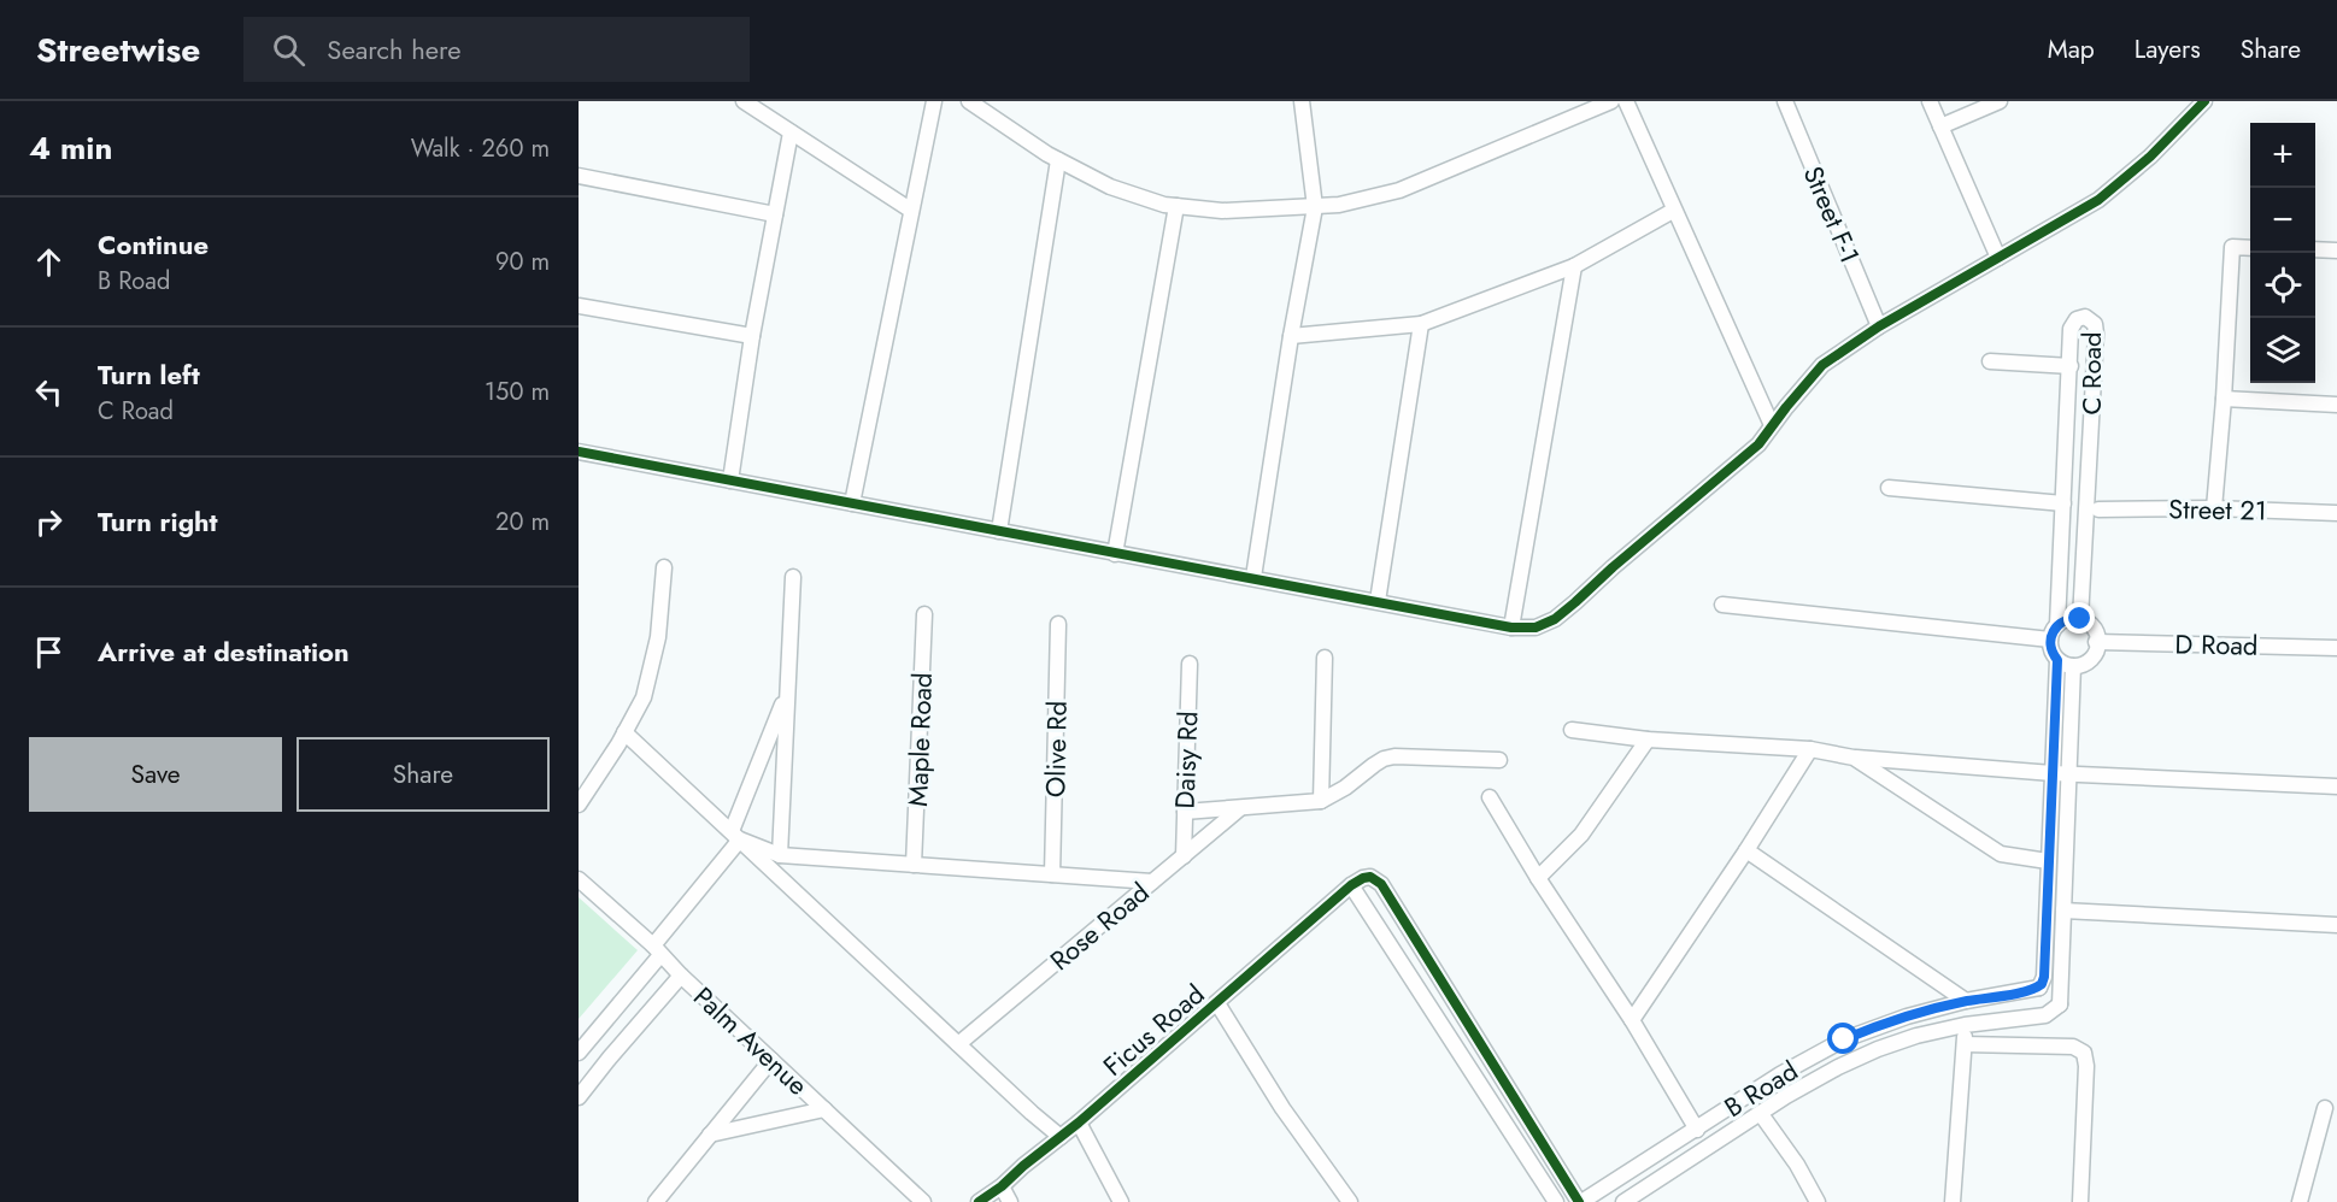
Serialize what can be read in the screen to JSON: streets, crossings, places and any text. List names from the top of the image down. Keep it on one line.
{"streets":{"street":["Street F-1","C Road","Street 21","D Road","Maple Road","Olive Rd","Daisy Rd","Rose Road","Ficus Road","Palm Avenue","B Road"]},"crossings":[["C Road","D Road"],["Daisy Rd","Rose Road"]],"page":{"header":"Streetwise","search":"Search here","nav":["Map","Layers","Share"],"heading":["4 min","Walk · 260 m"],"map_buttons":["+","−"],"list":[["Continue","B Road","90 m"],["Turn left","C Road","150 m"],["Turn right","20 m"],"Arrive at destination"],"buttons":["Save","Share"]}}
